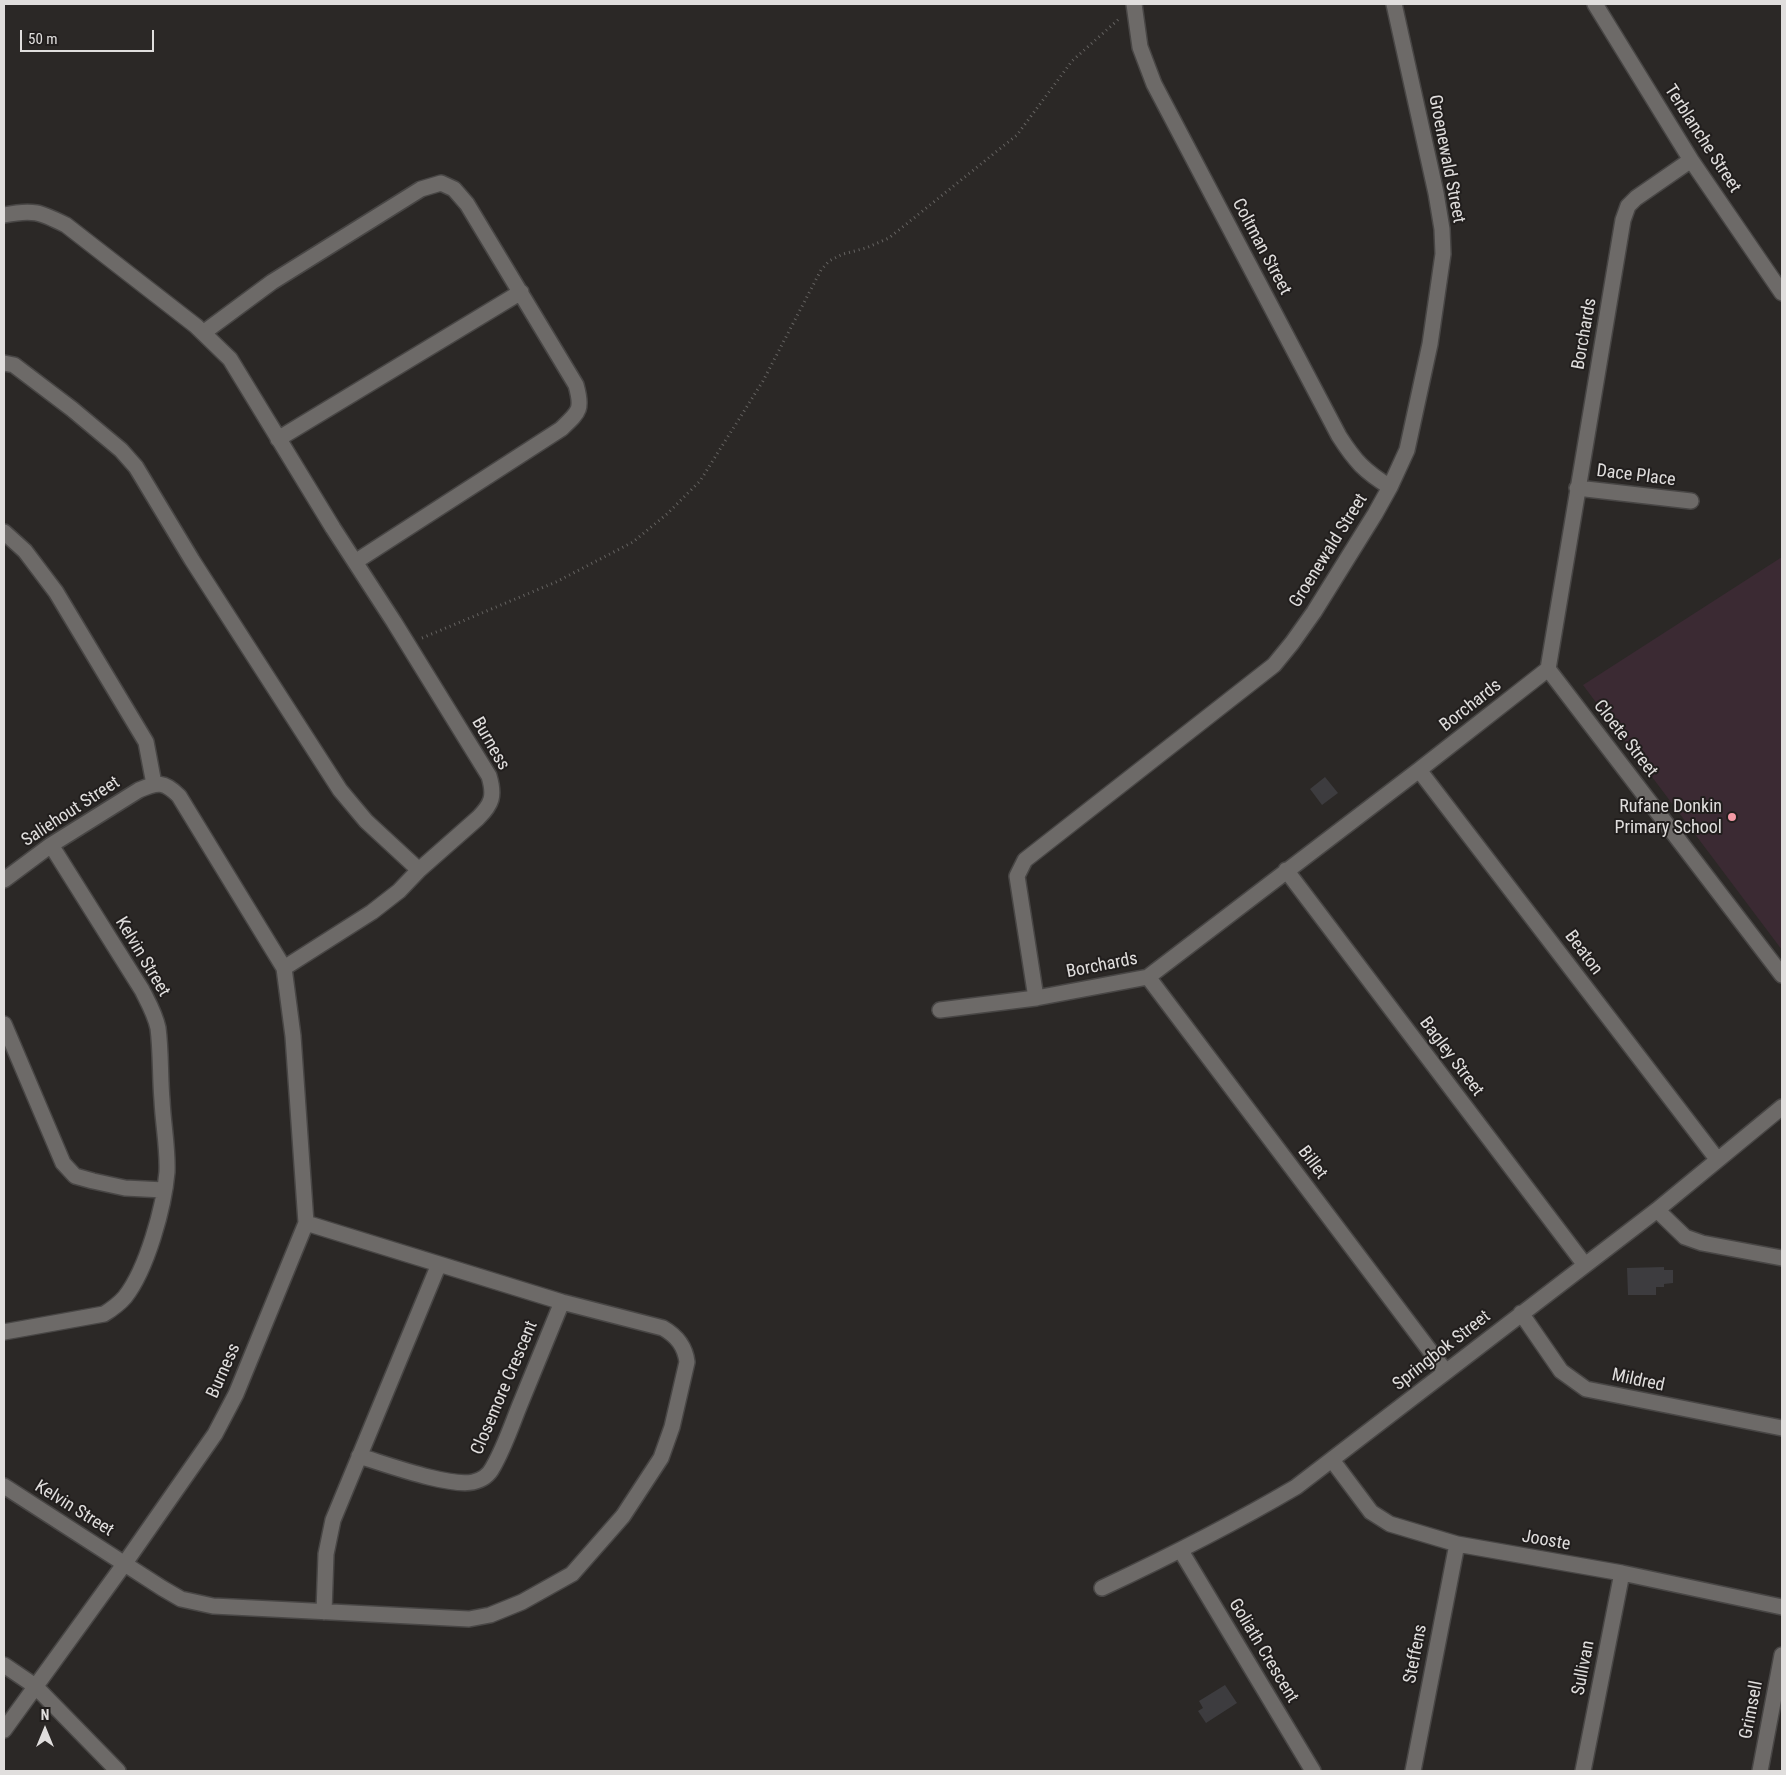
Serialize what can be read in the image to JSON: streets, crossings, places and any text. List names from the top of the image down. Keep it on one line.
{"streets":{"street":["Terblanche Street","Groenewald Street","Coltman Street","Borchards","Dace Place","Cloete Street","Burness","Saliehout Street","Beaton","Kelvin Street","Bagley Street","Billet","Springbok Street","Mildred","Closemore Crescent","Jooste","Goliath Crescent","Steffens","Sullivan","Grimsell"]},"crossings":[["Terblanche Street","Borchards"],["Groenewald Street","Coltman Street"],["Groenewald Street","Borchards"],["Borchards","Dace Place"],["Borchards","Cloete Street"],["Borchards","Beaton"],["Borchards","Bagley Street"],["Borchards","Billet"],["Burness","Saliehout Street"],["Burness","Kelvin Street"],["Saliehout Street","Kelvin Street"],["Beaton","Springbok Street"],["Bagley Street","Springbok Street"],["Billet","Springbok Street"],["Springbok Street","Mildred"],["Springbok Street","Jooste"],["Springbok Street","Goliath Crescent"],["Jooste","Steffens"],["Jooste","Sullivan"]],"places":["Rufane Donkin Primary School"],"scale_bar":"50 m","north":"top"}
